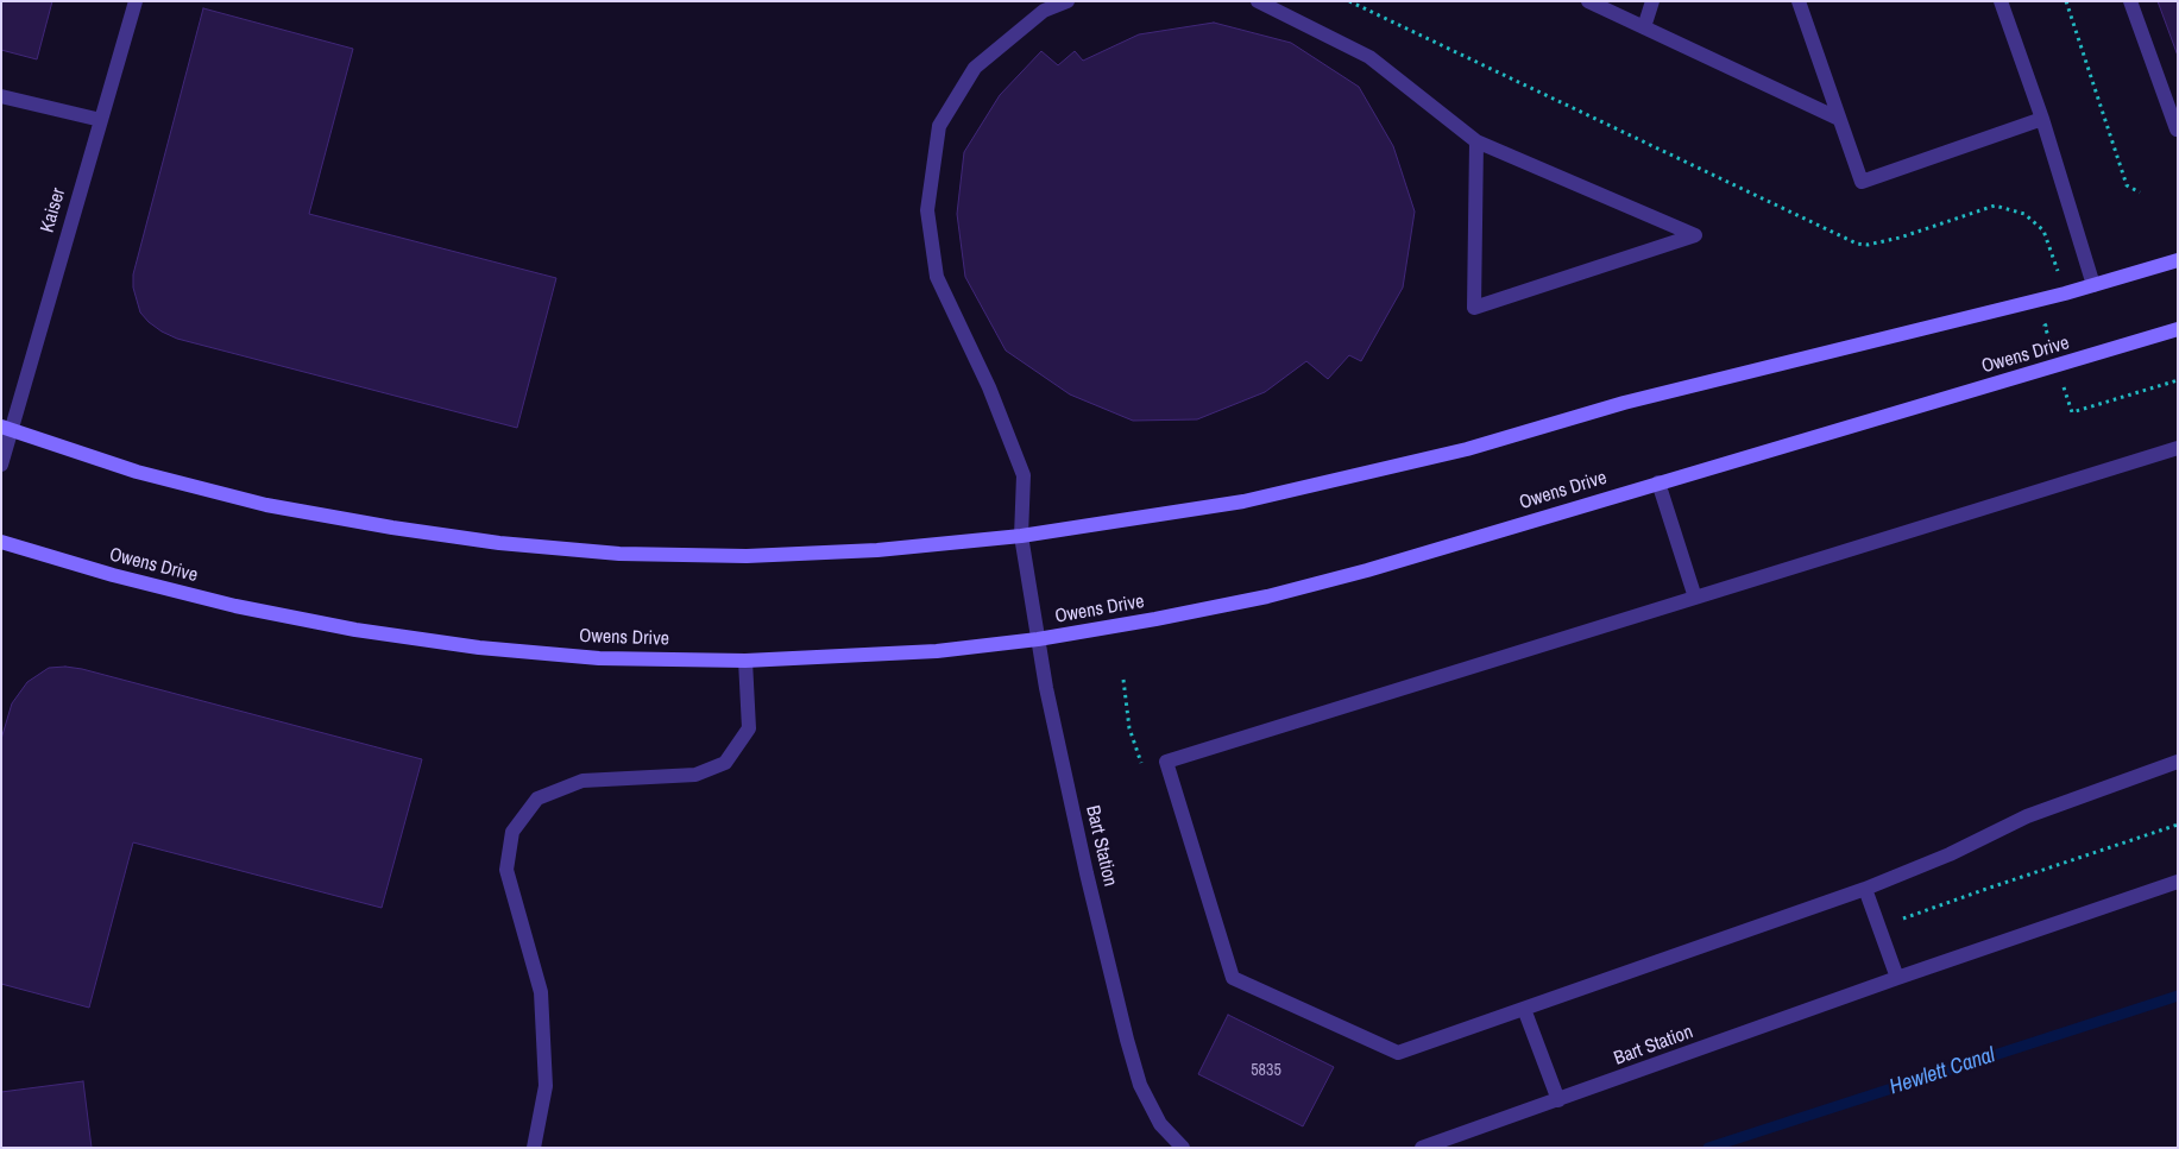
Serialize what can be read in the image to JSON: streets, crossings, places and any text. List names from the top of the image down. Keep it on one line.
{"streets":{"street":["Owens Drive"],"lane":["Kaiser","Bart Station"]},"crossings":[["Owens Drive","Bart Station"]],"water":["Hewlett Canal"],"house_numbers":["5835"]}
